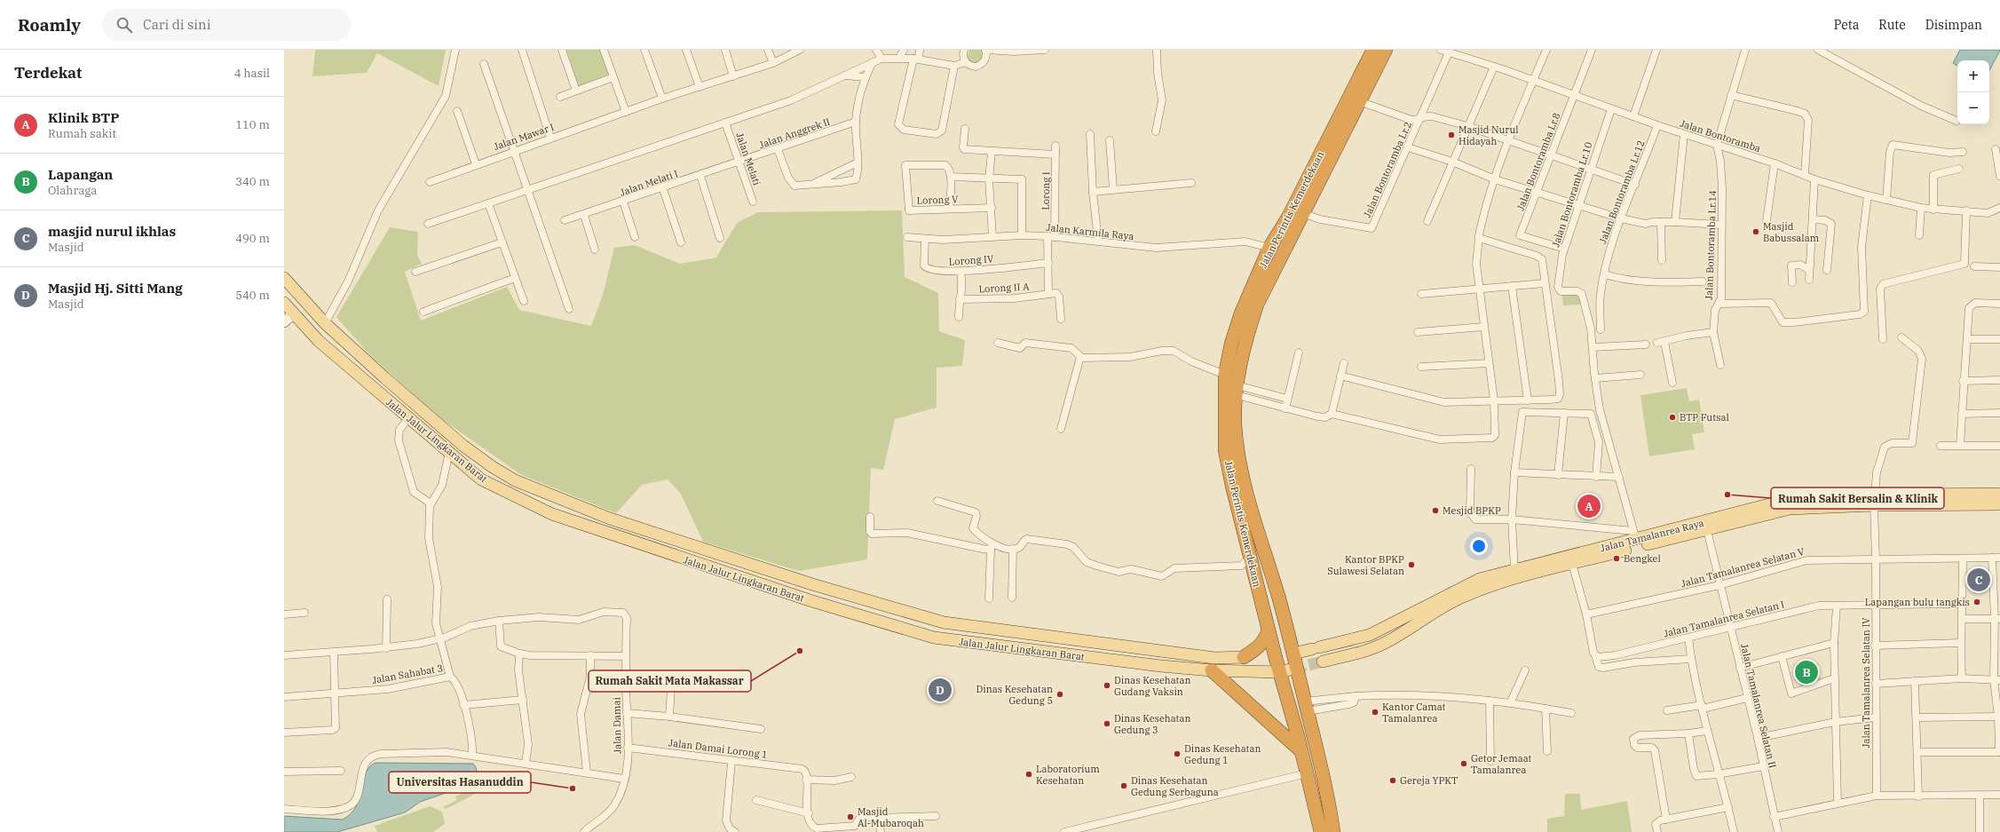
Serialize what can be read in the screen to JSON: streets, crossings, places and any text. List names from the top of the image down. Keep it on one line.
{"streets":{"highway":["Jalan Perintis Kemerdekaan"],"main road":["Jalan Jalur Lingkaran Barat","Jalan Tamalanrea Raya"],"street":["Jalan Anggrek II","Jalan Bontoramba","Jalan Mawar I","Jalan Melati","Jalan Bontoramba Lr.8","Jalan Bontoramba Lr.2","Jalan Melati I","Lorong I","Jalan Bontoramba Lr.12","Jalan Bontoramba Lr.10","Lorong V","Jalan Karmila Raya","Jalan Bontoramba Lr.14","Lorong IV","Lorong II A","Jalan Tamalanrea Selatan V","Jalan Tamalanrea Selatan I","Jalan Sahabat 3","Jalan Tamalanrea Selatan IV","Jalan Tamalanrea Selatan II","Jalan Damai","Jalan Damai Lorong 1"]},"crossings":[["Jalan Anggrek II","Jalan Melati"],["Jalan Anggrek II","Jalan Melati I"],["Jalan Bontoramba","Jalan Bontoramba Lr.8"],["Jalan Bontoramba","Jalan Bontoramba Lr.2"],["Jalan Bontoramba","Jalan Bontoramba Lr.12"],["Jalan Bontoramba","Jalan Bontoramba Lr.10"],["Jalan Bontoramba","Jalan Bontoramba Lr.14"],["Jalan Melati","Jalan Melati I"],["Jalan Bontoramba Lr.8","Jalan Bontoramba Lr.10"],["Jalan Bontoramba Lr.2","Jalan Perintis Kemerdekaan"],["Lorong I","Jalan Karmila Raya"],["Lorong I","Lorong IV"],["Lorong I","Lorong II A"],["Jalan Perintis Kemerdekaan","Jalan Karmila Raya"],["Jalan Perintis Kemerdekaan","Jalan Jalur Lingkaran Barat"],["Jalan Perintis Kemerdekaan","Jalan Tamalanrea Raya"],["Jalan Karmila Raya","Lorong IV"],["Jalan Tamalanrea Raya","Jalan Tamalanrea Selatan IV"],["Jalan Tamalanrea Raya","Jalan Tamalanrea Selatan II"],["Jalan Tamalanrea Selatan V","Jalan Tamalanrea Selatan IV"],["Jalan Tamalanrea Selatan V","Jalan Tamalanrea Selatan II"],["Jalan Tamalanrea Selatan I","Jalan Tamalanrea Selatan IV"],["Jalan Tamalanrea Selatan I","Jalan Tamalanrea Selatan II"],["Jalan Damai","Jalan Damai Lorong 1"]],"places":["Masjid Nurul Hidayah","Masjid Babussalam","BTP Futsal","Rumah Sakit Bersalin & Klinik","Mesjid BPKP","Bengkel","Kantor BPKP Sulawesi Selatan","Lapangan bulu tangkis","Rumah Sakit Mata Makassar","Dinas Kesehatan Gudang Vaksin","Dinas Kesehatan Gedung 5","Kantor Camat Tamalanrea","Dinas Kesehatan Gedung 3","Dinas Kesehatan Gedung 1","Getor Jemaat Tamalanrea","Laboratorium Kesehatan","Gereja YPKT","Dinas Kesehatan Gedung Serbaguna","Universitas Hasanuddin","Masjid Al-Mubaroqah"],"page":{"header":"Roamly","search":"Cari di sini","nav":["Peta","Rute","Disimpan"],"heading":["Terdekat","4 hasil"],"map_buttons":["+","−"],"list":[{"mark":"A","name":"Klinik BTP","note":"Rumah sakit","value":"110 m"},{"mark":"B","name":"Lapangan","note":"Olahraga","value":"340 m"},{"mark":"C","name":"masjid nurul ikhlas","note":"Masjid","value":"490 m"},{"mark":"D","name":"Masjid Hj. Sitti Mang","note":"Masjid","value":"540 m"}],"pins":["A","C","B","D"]}}
